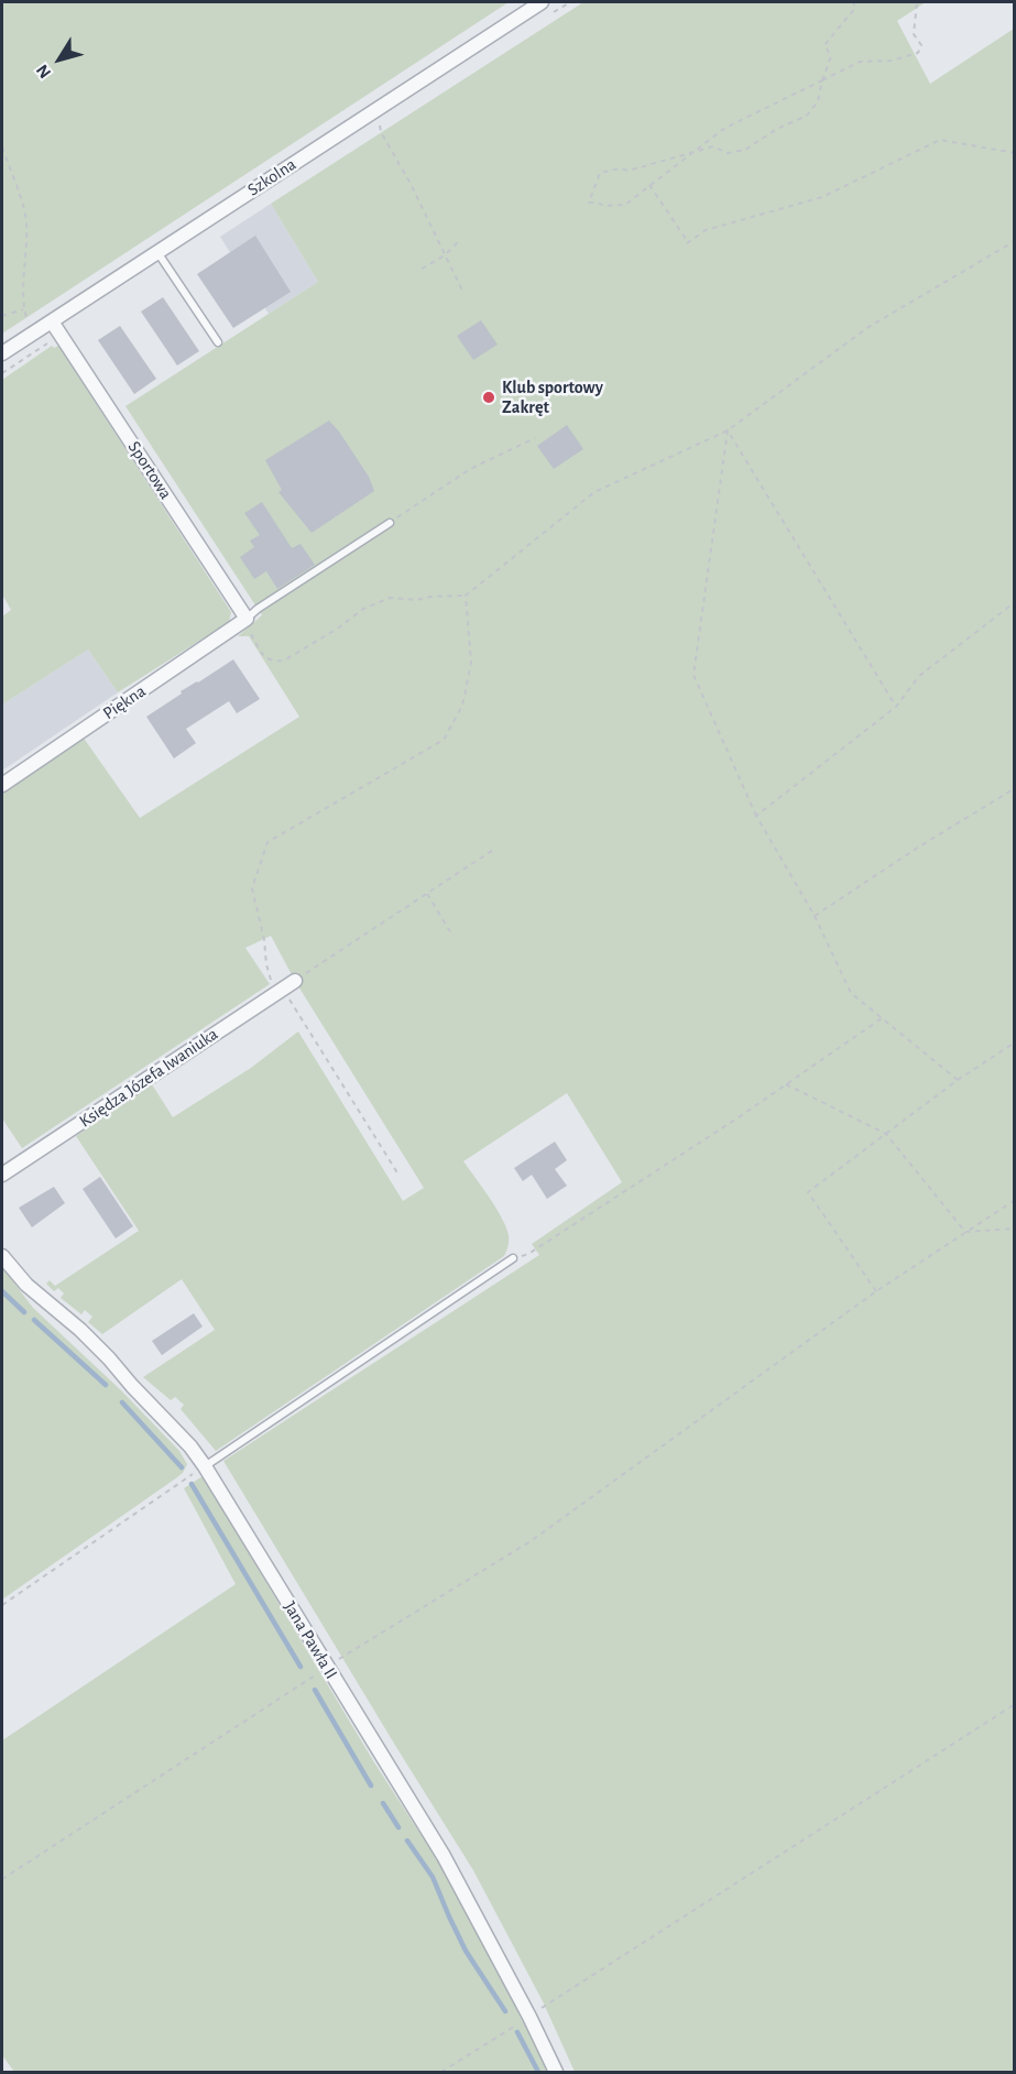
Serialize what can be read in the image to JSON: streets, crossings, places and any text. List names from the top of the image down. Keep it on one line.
{"streets":{"street":["Szkolna","Sportowa","Piękna","Księdza Józefa Iwaniuka","Jana Pawła II"]},"crossings":[["Szkolna","Sportowa"],["Sportowa","Piękna"]],"places":["Klub sportowy Zakręt"],"north":"bottom left"}
